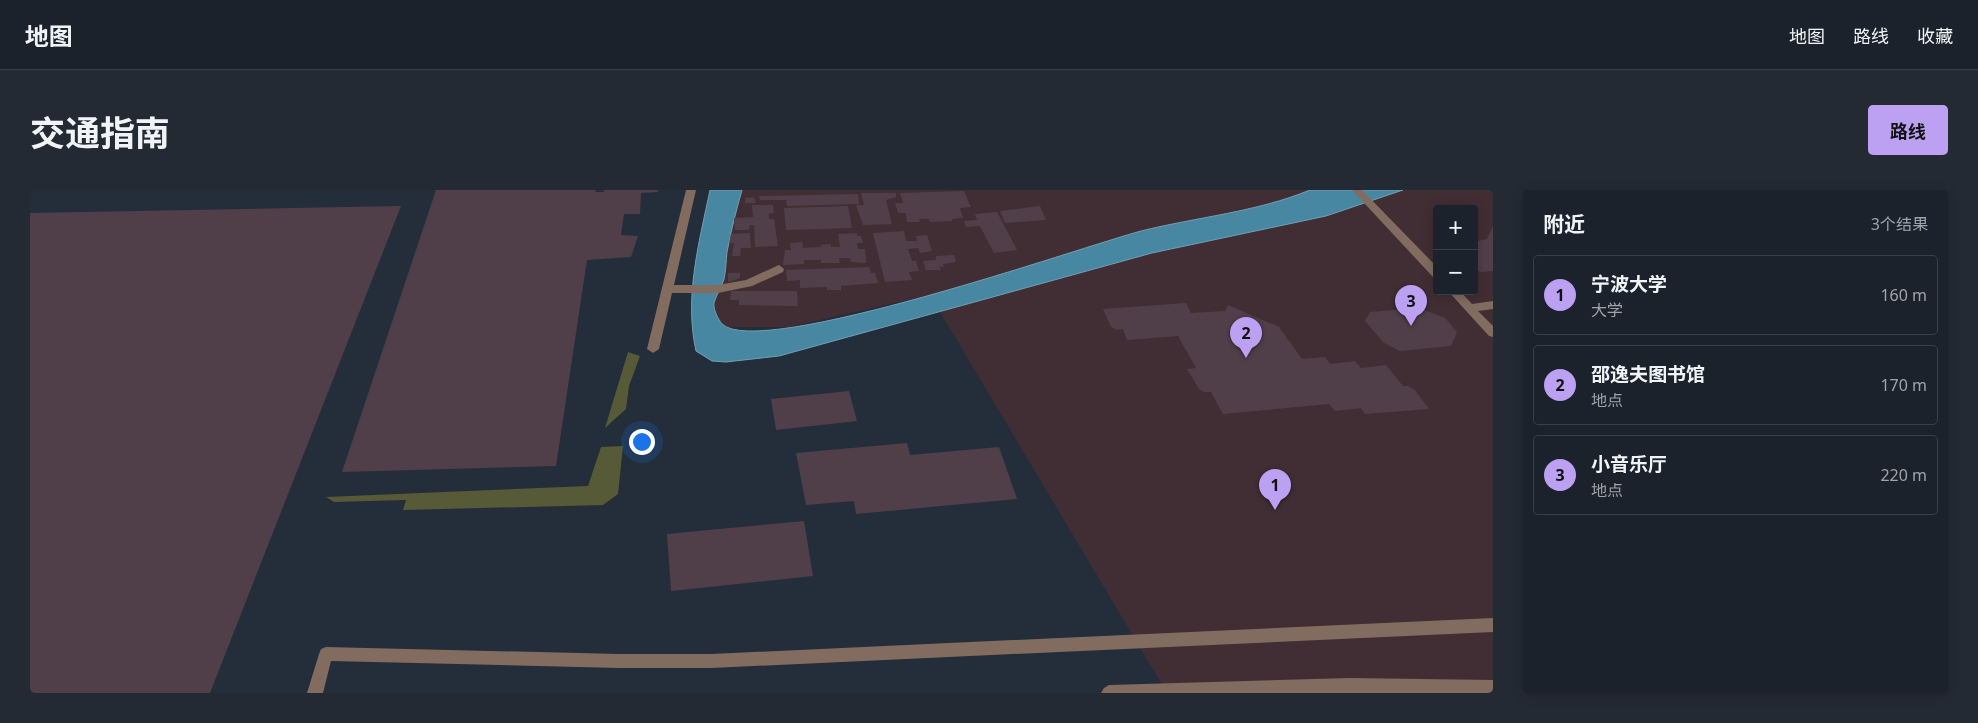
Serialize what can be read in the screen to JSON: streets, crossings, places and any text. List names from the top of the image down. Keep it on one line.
{"page":{"header":"地图","nav":["地图","路线","收藏"],"title":"交通指南","buttons":"路线","heading":["附近","3个结果"],"map_buttons":["+","−"],"list":[{"mark":"1","name":"宁波大学","note":"大学","value":"160 m"},{"mark":"2","name":"邵逸夫图书馆","note":"地点","value":"170 m"},{"mark":"3","name":"小音乐厅","note":"地点","value":"220 m"}],"pins":["3","2","1"]}}
